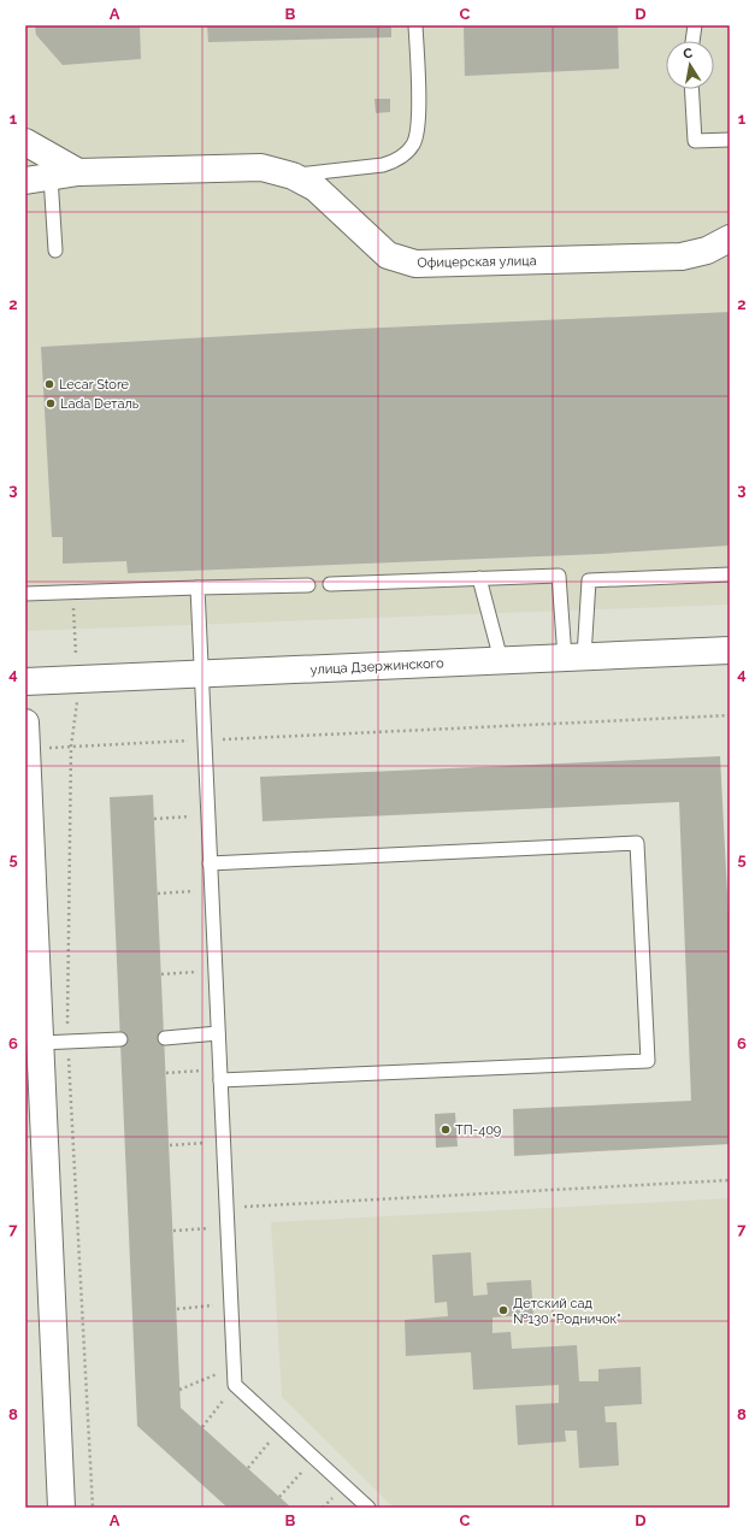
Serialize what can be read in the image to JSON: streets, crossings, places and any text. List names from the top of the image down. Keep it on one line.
{"streets":{"street":["Офицерская улица","улица Дзержинского"]},"places":["Lecar Store","Lada Dеталь","ТП-409","Детский сад №130 \"Родничок\""],"north":"top","grid":{"columns":["A","B","C","D"],"rows":["1","2","3","4","5","6","7","8"]}}
